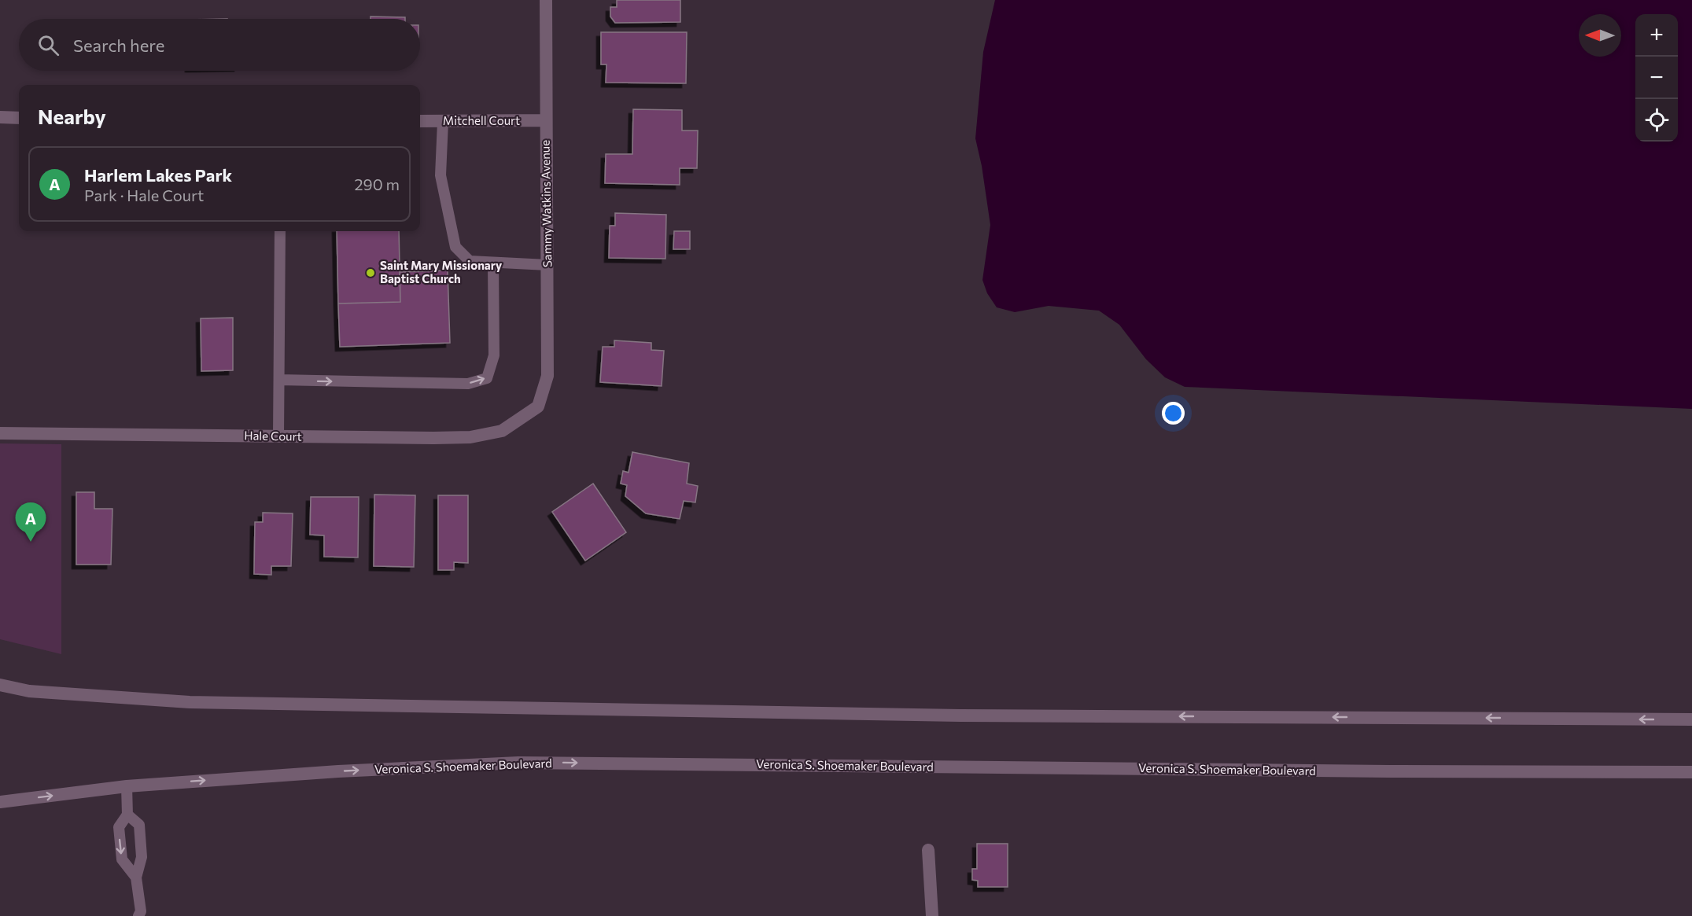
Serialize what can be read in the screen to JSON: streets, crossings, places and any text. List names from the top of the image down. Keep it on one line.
{"streets":{"street":["Mitchell Court","Sammy Watkins Avenue","Hale Court","Veronica S. Shoemaker Boulevard"]},"crossings":[["Mitchell Court","Sammy Watkins Avenue"],["Sammy Watkins Avenue","Hale Court"]],"places":["Saint Mary Missionary Baptist Church"],"north":"left","page":{"map_buttons":["+","−"],"search":"Search here","heading":"Nearby","list":[{"mark":"A","name":"Harlem Lakes Park","note":"Park · Hale Court","value":"290 m"}],"pins":"A"}}
